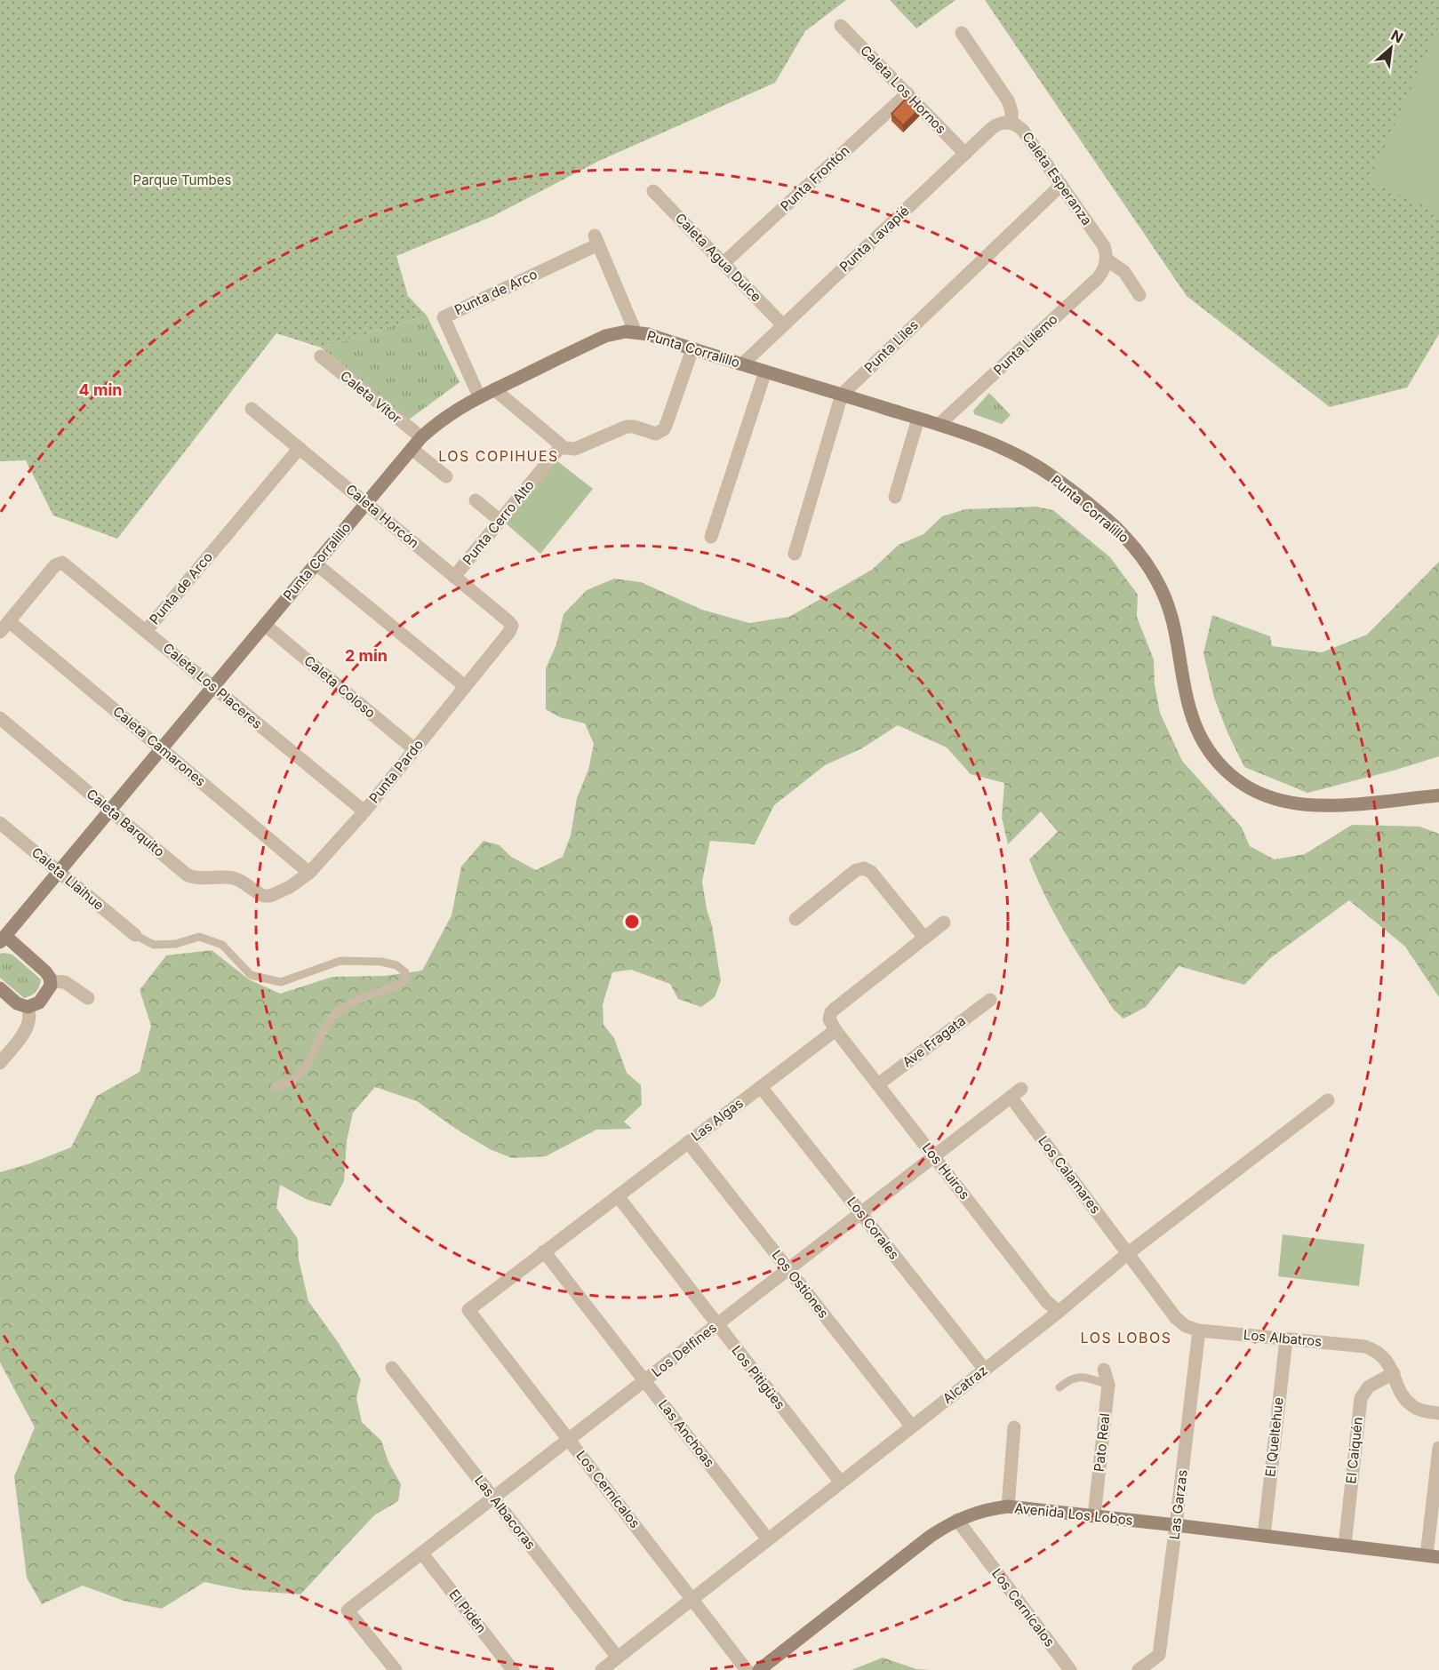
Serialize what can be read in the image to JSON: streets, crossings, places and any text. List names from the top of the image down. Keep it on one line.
{"streets":{"street":["Caleta Los Hornos","Punta Frontón","Caleta Esperanza","Punta Lavapié","Caleta Agua Dulce","Punta de Arco","Punta Lilemo","Punta Liles","Punta Corralillo","Caleta Vítor","Caleta Horcón","Punta Cerro Alto","Caleta Los Placeres","Caleta Coloso","Caleta Camarones","Punta Pardo","Caleta Barquito","Caleta Llaihue","Ave Fragata","Las Algas","Los Huiros","Los Calamares","Los Corales","Los Ostiones","Los Albatros","Los Delfines","Los Pitigües","Alcatraz","Las Anchoas","El Queltehue","Pato Real","El Caiquén","Los Cernícalos","Las Garzas","Las Albacoras","Avenida Los Lobos","El Pidén"]},"crossings":[["Caleta Los Hornos","Punta Frontón"],["Caleta Los Hornos","Punta Lavapié"],["Punta Frontón","Caleta Agua Dulce"],["Caleta Esperanza","Punta Lavapié"],["Caleta Esperanza","Punta Lilemo"],["Caleta Esperanza","Punta Liles"],["Punta Lavapié","Caleta Agua Dulce"],["Punta Lavapié","Punta Corralillo"],["Punta de Arco","Punta Corralillo"],["Punta de Arco","Caleta Horcón"],["Punta de Arco","Caleta Los Placeres"],["Punta Lilemo","Punta Corralillo"],["Punta Liles","Punta Corralillo"],["Punta Corralillo","Caleta Vítor"],["Punta Corralillo","Caleta Horcón"],["Punta Corralillo","Caleta Los Placeres"],["Punta Corralillo","Caleta Coloso"],["Punta Corralillo","Caleta Camarones"],["Punta Corralillo","Caleta Barquito"],["Punta Corralillo","Caleta Llaihue"],["Caleta Horcón","Punta Cerro Alto"],["Caleta Horcón","Punta Pardo"],["Caleta Los Placeres","Caleta Camarones"],["Caleta Los Placeres","Punta Pardo"],["Caleta Coloso","Punta Pardo"],["Caleta Camarones","Punta Pardo"],["Punta Pardo","Caleta Barquito"],["Ave Fragata","Los Huiros"],["Las Algas","Los Huiros"],["Las Algas","Los Corales"],["Las Algas","Los Ostiones"],["Las Algas","Los Pitigües"],["Las Algas","Las Anchoas"],["Las Algas","Los Cernícalos"],["Los Huiros","Los Delfines"],["Los Huiros","Alcatraz"],["Los Calamares","Los Albatros"],["Los Calamares","Los Delfines"],["Los Calamares","Alcatraz"],["Los Corales","Los Delfines"],["Los Corales","Alcatraz"],["Los Ostiones","Los Delfines"],["Los Ostiones","Alcatraz"],["Los Albatros","Alcatraz"],["Los Albatros","El Queltehue"],["Los Albatros","El Caiquén"],["Los Albatros","Las Garzas"],["Los Delfines","Los Pitigües"],["Los Delfines","Las Anchoas"],["Los Delfines","Los Cernícalos"],["Los Delfines","Las Albacoras"],["Los Delfines","El Pidén"],["Los Pitigües","Alcatraz"],["Alcatraz","Las Anchoas"],["Alcatraz","Los Cernícalos"],["Alcatraz","Las Albacoras"],["El Queltehue","Avenida Los Lobos"],["Pato Real","Avenida Los Lobos"],["El Caiquén","Avenida Los Lobos"],["Los Cernícalos","Avenida Los Lobos"],["Las Garzas","Avenida Los Lobos"]],"districts":["LOS COPIHUES","LOS LOBOS"],"parks":["Parque Tumbes"],"north":"top right","rings":["4 min","2 min"]}
